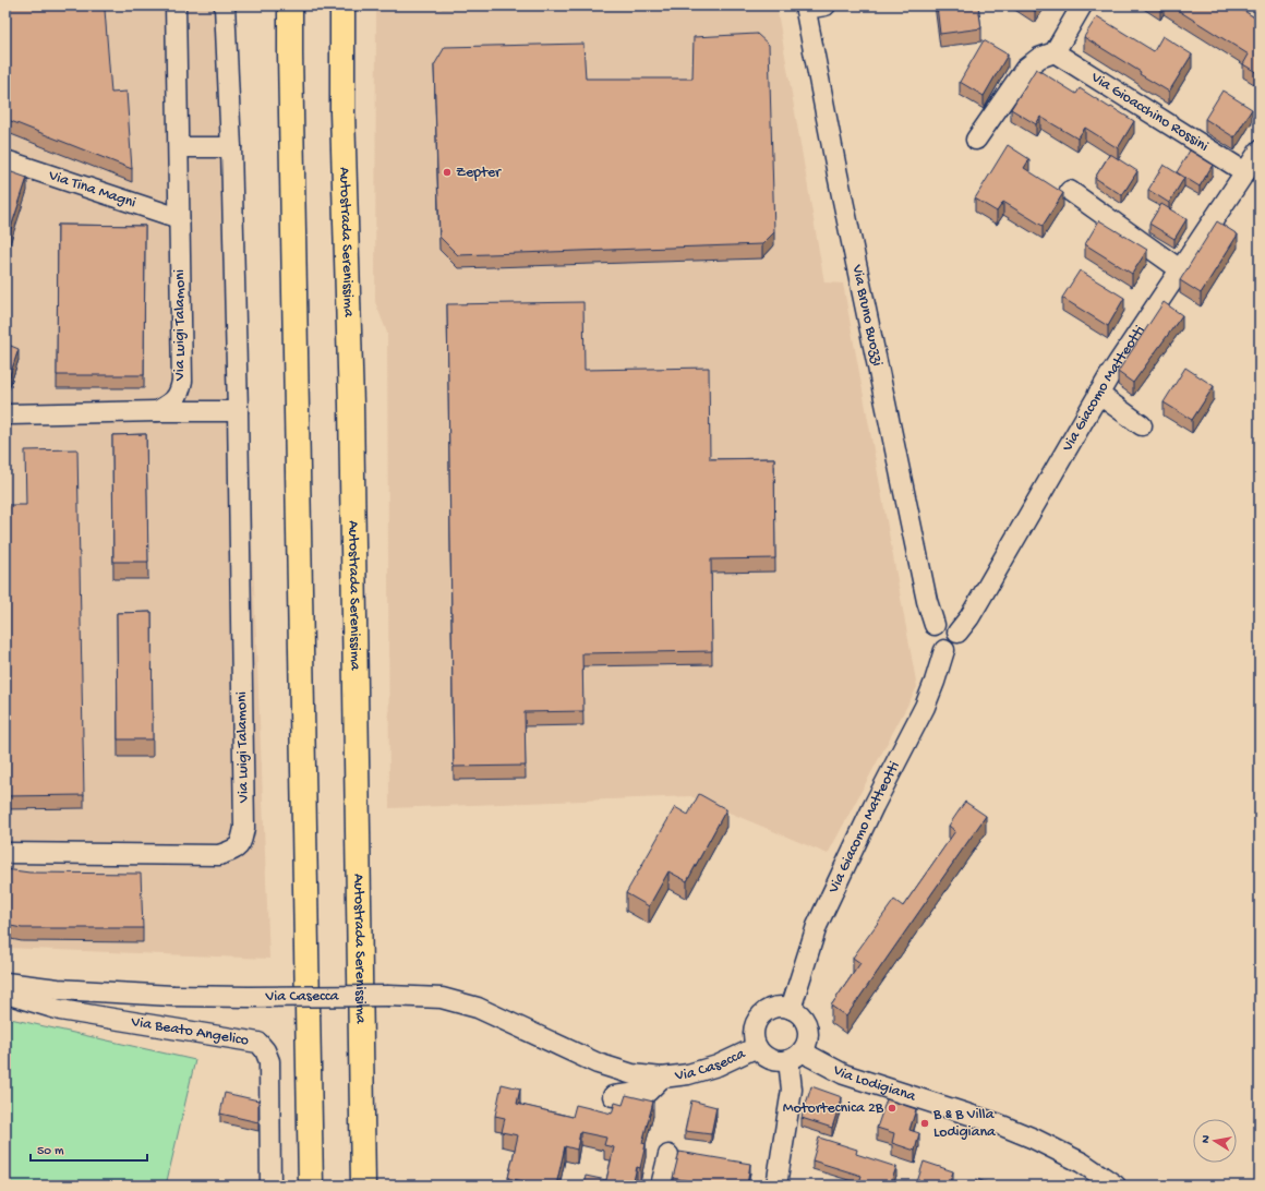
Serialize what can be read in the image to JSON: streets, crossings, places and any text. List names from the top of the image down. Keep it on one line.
{"streets":{"highway":["Autostrada Serenissima"],"street":["Via Gioacchino Rossini","Via Tina Magni","Via Bruno Buozzi","Via Luigi Talamoni","Via Giacomo Matteotti","Via Casecca","Via Beato Angelico","Via Lodigiana"]},"crossings":[["Via Gioacchino Rossini","Via Giacomo Matteotti"],["Via Tina Magni","Via Luigi Talamoni"],["Via Bruno Buozzi","Via Giacomo Matteotti"],["Via Giacomo Matteotti","Via Casecca"],["Via Giacomo Matteotti","Via Lodigiana"],["Via Casecca","Via Lodigiana"]],"places":["Zepter","Motortecnica 2B","B & B Villa Lodigiana"],"scale_bar":"50 m","north":"left"}
